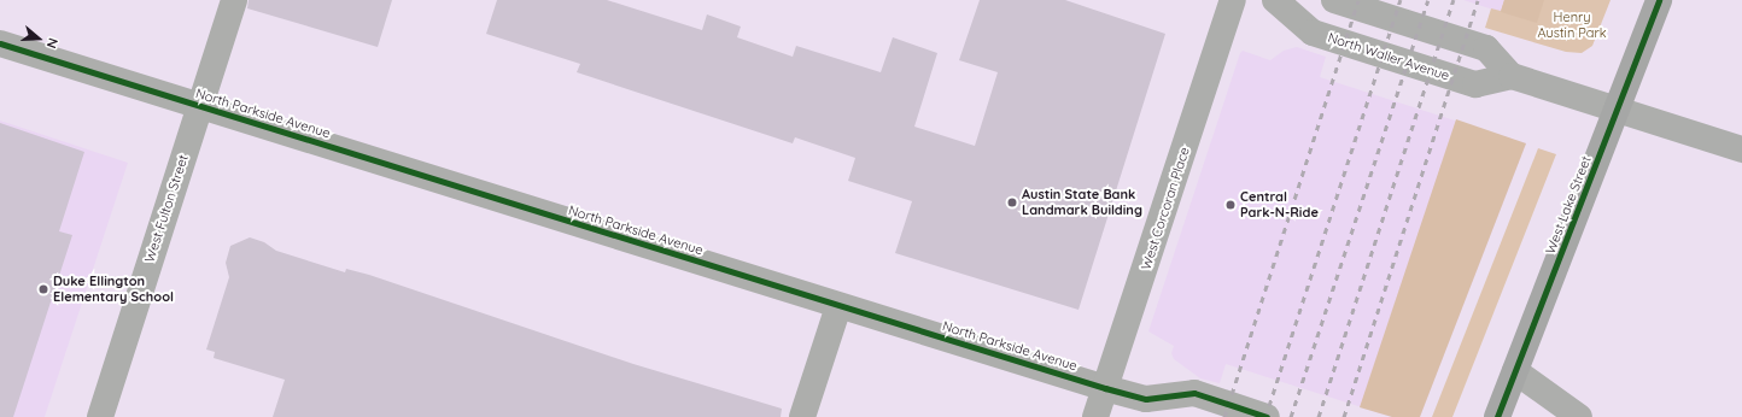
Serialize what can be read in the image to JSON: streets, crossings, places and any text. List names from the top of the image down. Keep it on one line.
{"streets":{"main road":["West Lake Street"],"street":["North Waller Avenue","North Parkside Avenue","West Fulton Street","West Corcoran Place"]},"crossings":[["North Parkside Avenue","West Fulton Street"],["North Parkside Avenue","West Corcoran Place"]],"parks":["Henry Austin Park"],"places":["Austin State Bank Landmark Building","Central Park-N-Ride","Duke Ellington Elementary School"],"north":"right"}
